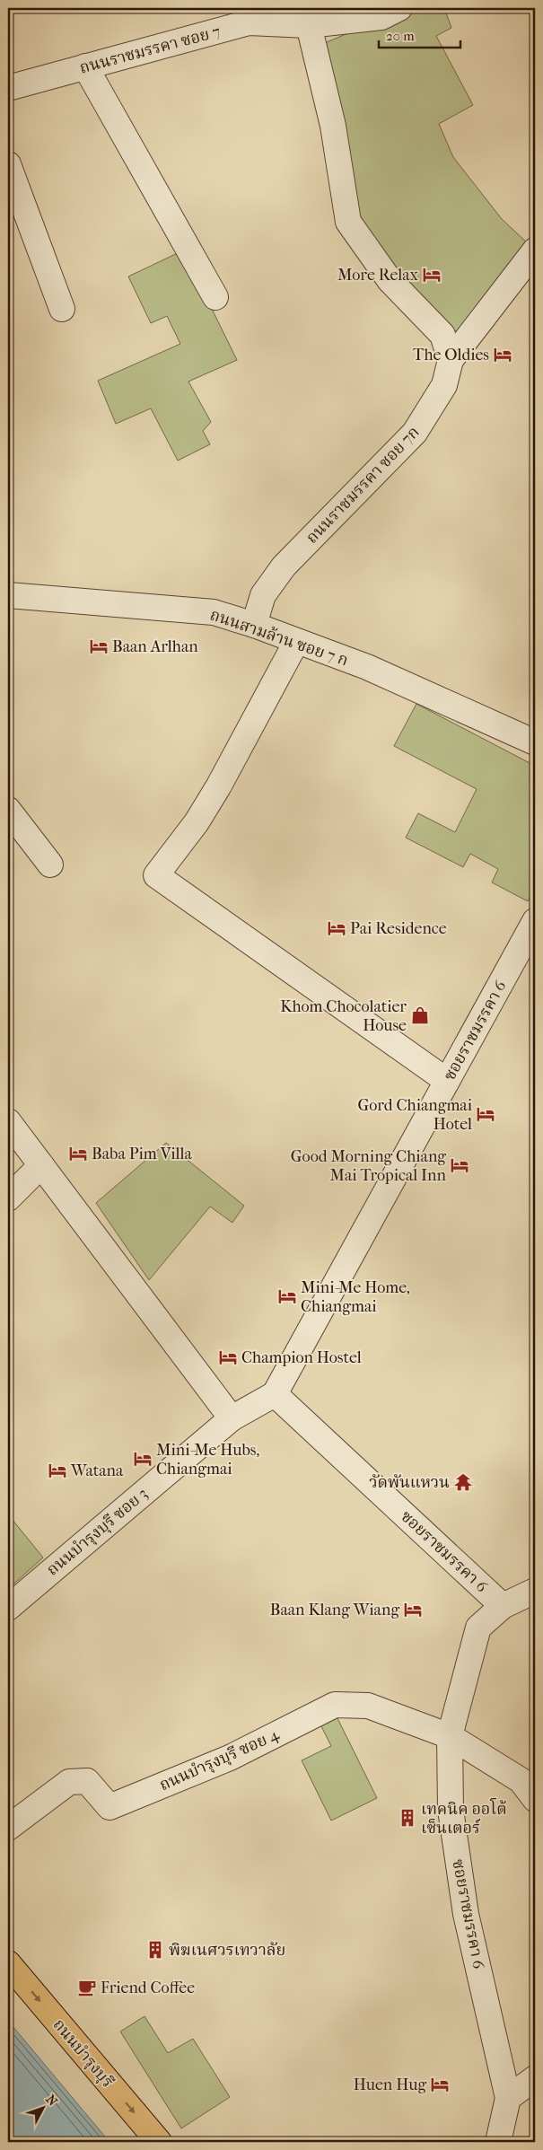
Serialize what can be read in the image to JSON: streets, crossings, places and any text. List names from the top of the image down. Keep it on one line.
{"streets":{"main road":["ถนนบำรุงบุรี"],"street":["ถนนราชมรรคา ซอย 7","ถนนราชมรรคา ซอย 7ก","ถนนสามล้าน ซอย 7 ก","ซอยราชมรรคา 6","ถนนบำรุงบุรี ซอย 3","ถนนบำรุงบุรี ซอย 4"]},"crossings":[["ถนนราชมรรคา ซอย 7ก","ถนนสามล้าน ซอย 7 ก"],["ซอยราชมรรคา 6","ถนนบำรุงบุรี ซอย 3"],["ซอยราชมรรคา 6","ถนนบำรุงบุรี ซอย 4"]],"one_way":["ถนนบำรุงบุรี"],"places":{"hotel":["More Relax","The Oldies","Baan Arlhan","Pai Residence","Gord Chiangmai Hotel","Baba Pim Villa","Good Morning Chiang Mai Tropical Inn","Mini-Me Home, Chiangmai","Champion Hostel","Mini-Me Hubs, Chiangmai","Watana","Baan Klang Wiang","Huen Hug"],"shop":["Khom Chocolatier House"],"temple":["วัดพันแหวน"],"building":["เทคนิค ออโต้ เซ็นเตอร์","พิฆเนศวรเทวาลัย"],"cafe":["Friend Coffee"]},"scale_bar":"20 m","north":"top right"}
